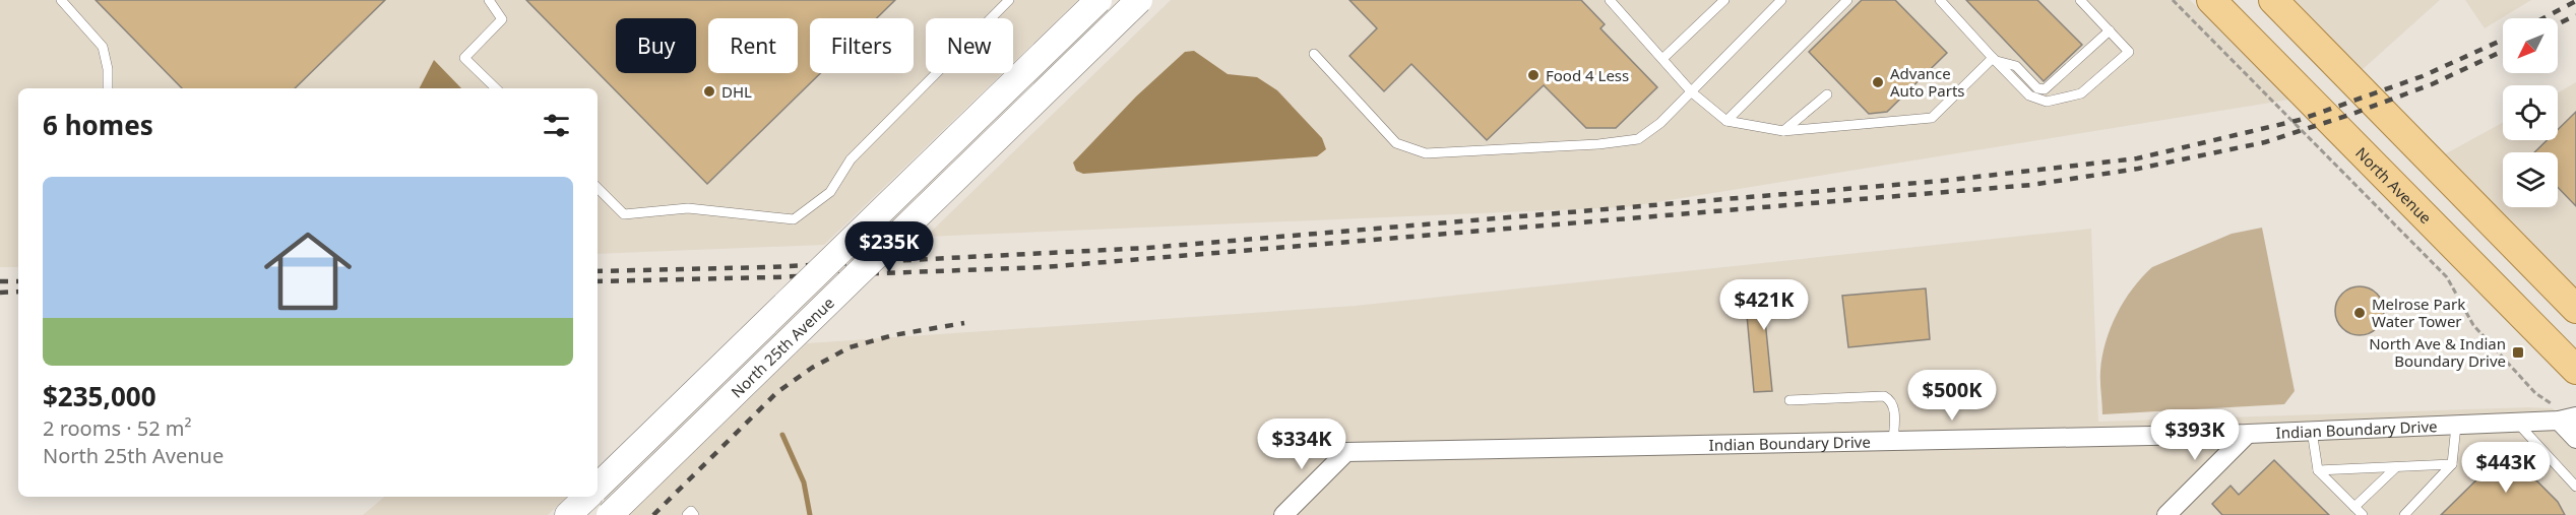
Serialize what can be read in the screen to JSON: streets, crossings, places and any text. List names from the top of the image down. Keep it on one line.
{"streets":{"main road":["North Avenue","North 25th Avenue"],"street":["Indian Boundary Drive"]},"places":{"other":["Food 4 Less","Advance Auto Parts","DHL","Melrose Park Water Tower"],"transit":["North Ave & Indian Boundary Drive"]},"north":"bottom left","page":{"chip":["Buy","Rent","Filters","New"],"heading":"6 homes","list":[{"name":"$235,000","note":"2 rooms · 52 m² · North 25th Avenue"}],"price":["$235K","$421K","$500K","$393K","$334K","$443K"]}}
